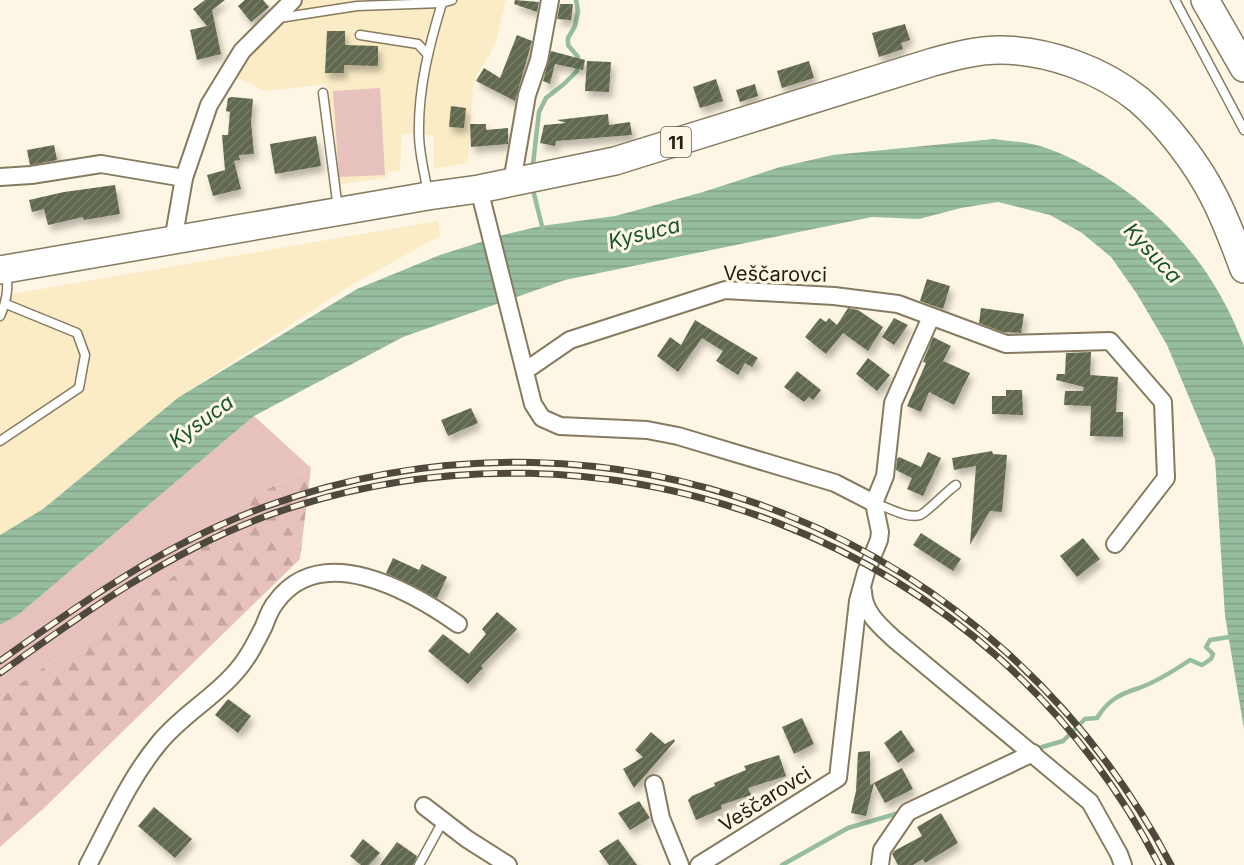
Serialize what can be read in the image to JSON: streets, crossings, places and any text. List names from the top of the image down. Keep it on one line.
{"streets":{"main road":["11"],"street":["Veščarovci"]},"water":["Kysuca"]}
